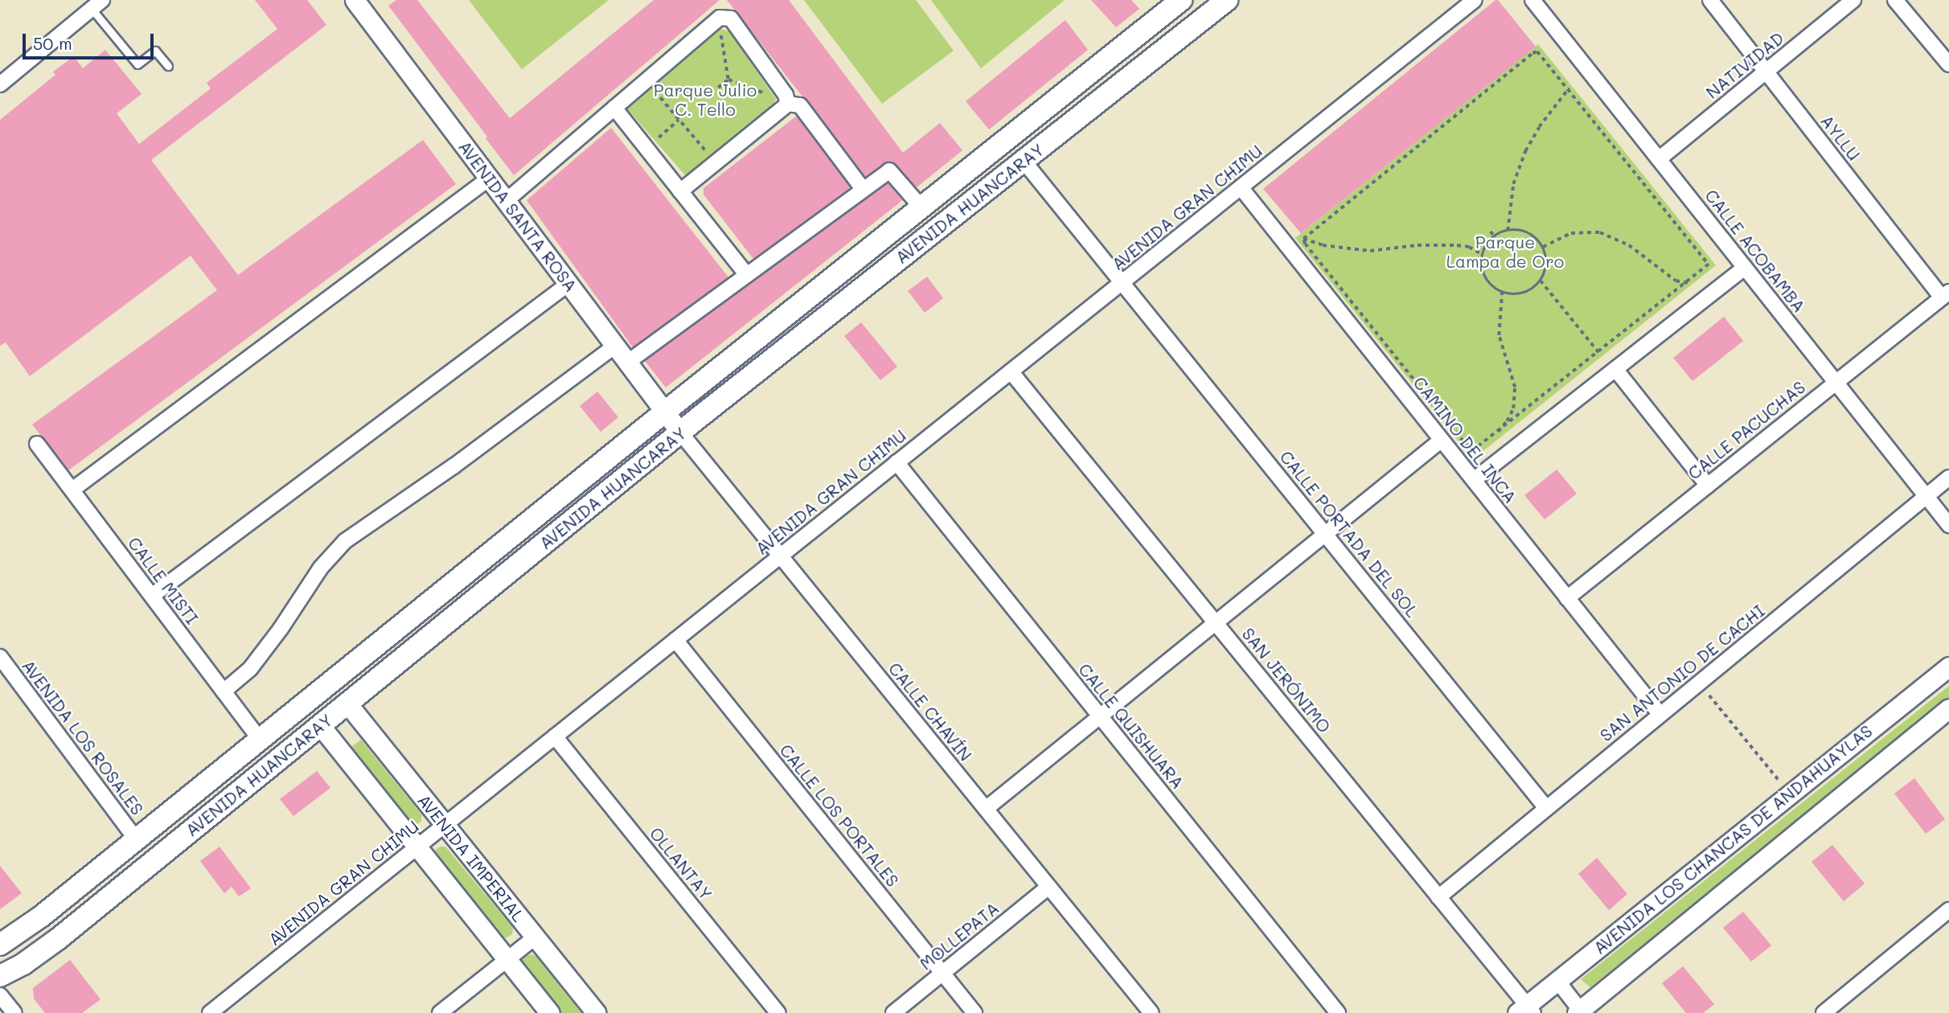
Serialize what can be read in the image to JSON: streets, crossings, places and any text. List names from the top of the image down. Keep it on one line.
{"streets":{"main road":["AVENIDA HUANCARAY"],"street":["NATIVIDAD","AYLLU","AVENIDA GRAN CHIMU","AVENIDA SANTA ROSA","CALLE ACOBAMBA","CALLE PACUCHAS","CAMINO DEL INCA","CALLE PORTADA DEL SOL","CALLE MISTI","SAN ANTONIO DE CACHI","SAN JERÓNIMO","CALLE CHAVÍN","CALLE QUISHUARA","AVENIDA LOS ROSALES","CALLE LOS PORTALES","AVENIDA LOS CHANCAS DE ANDAHUAYLAS","AVENIDA IMPERIAL","OLLANTAY","MOLLEPATA"]},"crossings":[["NATIVIDAD","AYLLU"],["NATIVIDAD","CALLE ACOBAMBA"],["AYLLU","CALLE PACUCHAS"],["AVENIDA HUANCARAY","AVENIDA SANTA ROSA"],["AVENIDA HUANCARAY","CALLE PORTADA DEL SOL"],["AVENIDA HUANCARAY","CALLE MISTI"],["AVENIDA HUANCARAY","CALLE CHAVÍN"],["AVENIDA HUANCARAY","AVENIDA LOS ROSALES"],["AVENIDA HUANCARAY","AVENIDA IMPERIAL"],["AVENIDA GRAN CHIMU","CAMINO DEL INCA"],["AVENIDA GRAN CHIMU","CALLE PORTADA DEL SOL"],["AVENIDA GRAN CHIMU","SAN JERÓNIMO"],["AVENIDA GRAN CHIMU","CALLE CHAVÍN"],["AVENIDA GRAN CHIMU","CALLE QUISHUARA"],["AVENIDA GRAN CHIMU","CALLE LOS PORTALES"],["AVENIDA GRAN CHIMU","AVENIDA IMPERIAL"],["AVENIDA GRAN CHIMU","OLLANTAY"],["AVENIDA SANTA ROSA","CALLE CHAVÍN"],["CALLE ACOBAMBA","CALLE PACUCHAS"],["CALLE ACOBAMBA","SAN ANTONIO DE CACHI"],["CALLE PACUCHAS","CAMINO DEL INCA"],["CAMINO DEL INCA","SAN ANTONIO DE CACHI"],["CALLE PORTADA DEL SOL","SAN ANTONIO DE CACHI"],["SAN ANTONIO DE CACHI","SAN JERÓNIMO"],["SAN JERÓNIMO","AVENIDA LOS CHANCAS DE ANDAHUAYLAS"],["CALLE CHAVÍN","MOLLEPATA"],["CALLE LOS PORTALES","MOLLEPATA"]],"parks":["Parque Julio C. Tello","Parque Lampa de Oro"],"scale_bar":"50 m"}
